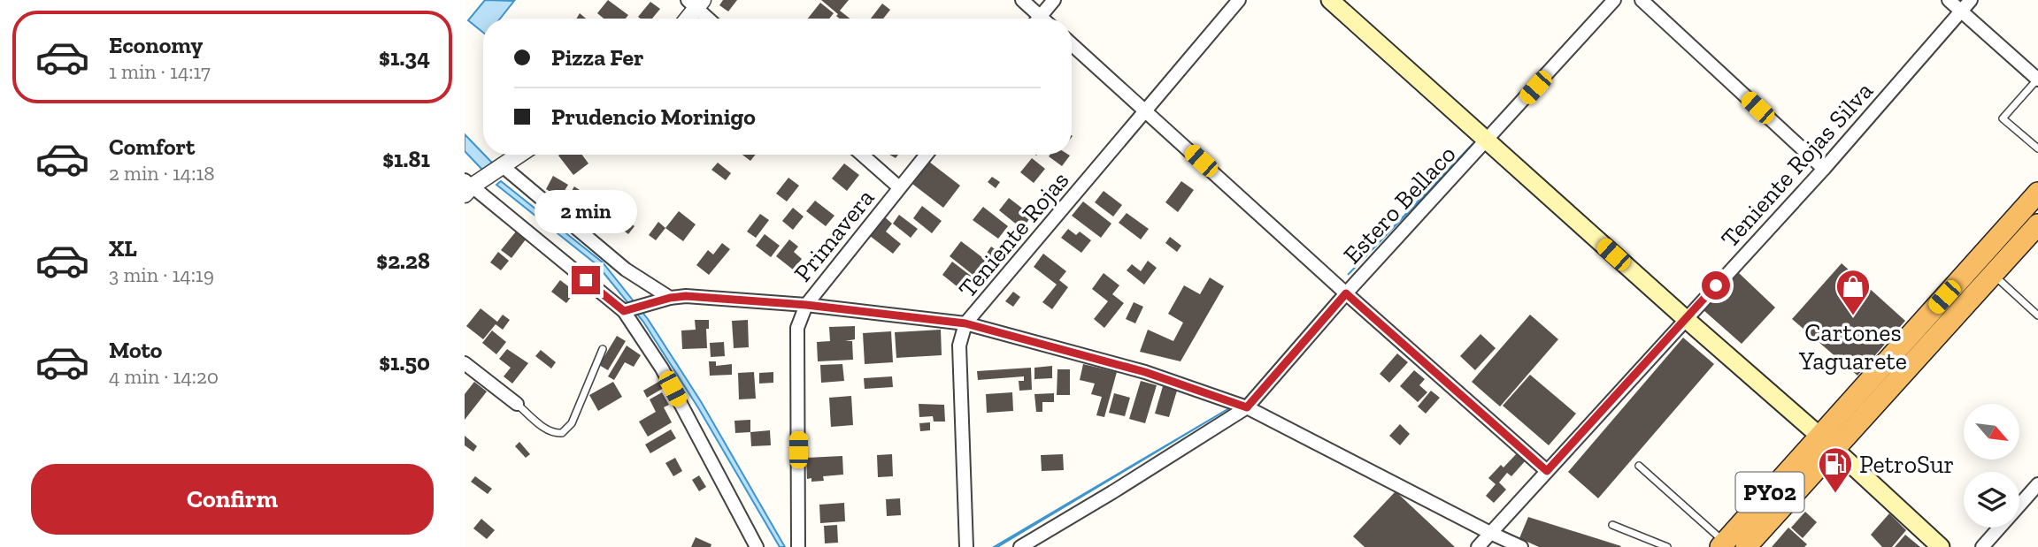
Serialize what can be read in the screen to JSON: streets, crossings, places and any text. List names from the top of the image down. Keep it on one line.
{"streets":{"highway":["PY02"],"street":["Teniente Rojas Silva","Estero Bellaco","Teniente Rojas","Primavera"]},"places":{"shop":["Cartones Yaguarete"],"fuel station":["PetroSur"]},"north":"bottom right","page":{"list":[{"name":"Economy","note":"1 min · 14:17","value":"$1.34"},{"name":"Comfort","note":"2 min · 14:18","value":"$1.81"},{"name":"XL","note":"3 min · 14:19","value":"$2.28"},{"name":"Moto","note":"4 min · 14:20","value":"$1.50"}],"banner":["Pizza Fer","Prudencio Morinigo"],"bubble":"2 min","buttons":"Confirm"}}
